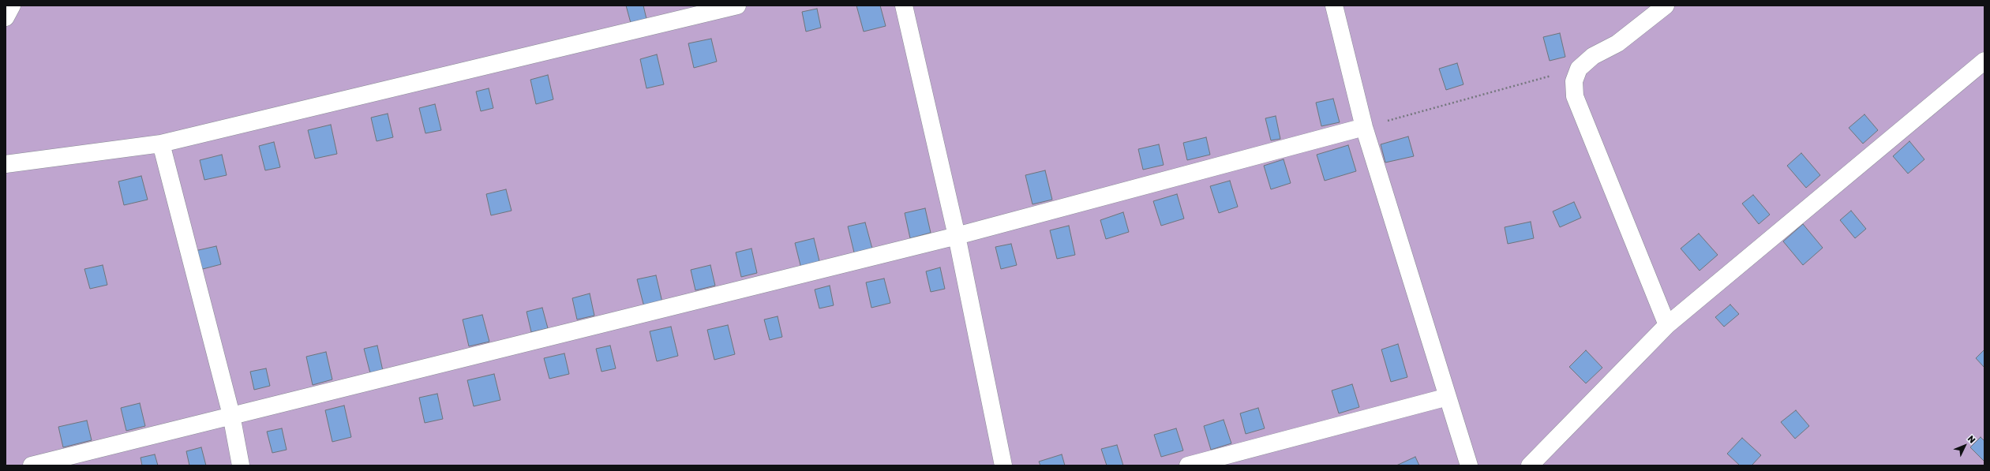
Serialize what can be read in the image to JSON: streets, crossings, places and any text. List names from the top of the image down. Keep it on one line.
{"north":"top right"}
